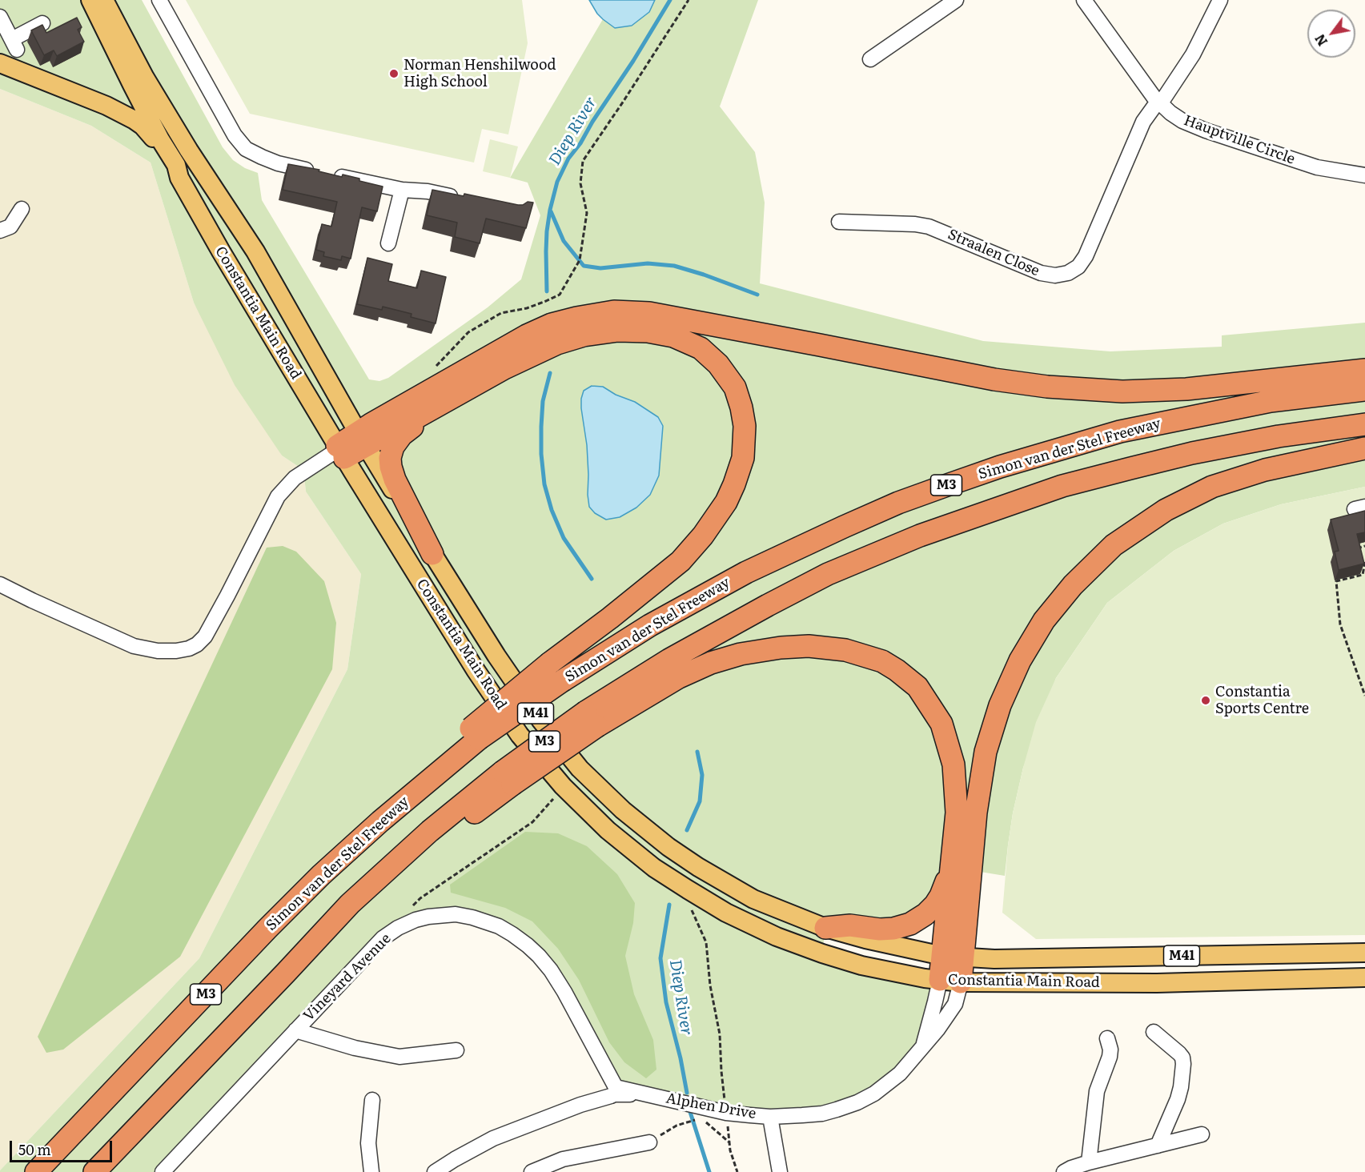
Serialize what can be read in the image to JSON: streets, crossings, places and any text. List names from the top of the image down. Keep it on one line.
{"streets":{"highway":["Simon van der Stel Freeway","M3"],"main road":["Constantia Main Road","M41"],"street":["Hauptville Circle","Straalen Close","Vineyard Avenue","Alphen Drive"]},"crossings":[["Hauptville Circle","Straalen Close"],["Constantia Main Road","Alphen Drive"],["Vineyard Avenue","Alphen Drive"]],"water":["Diep River"],"places":["Norman Henshilwood High School","Constantia Sports Centre"],"scale_bar":"50 m","north":"bottom left"}
